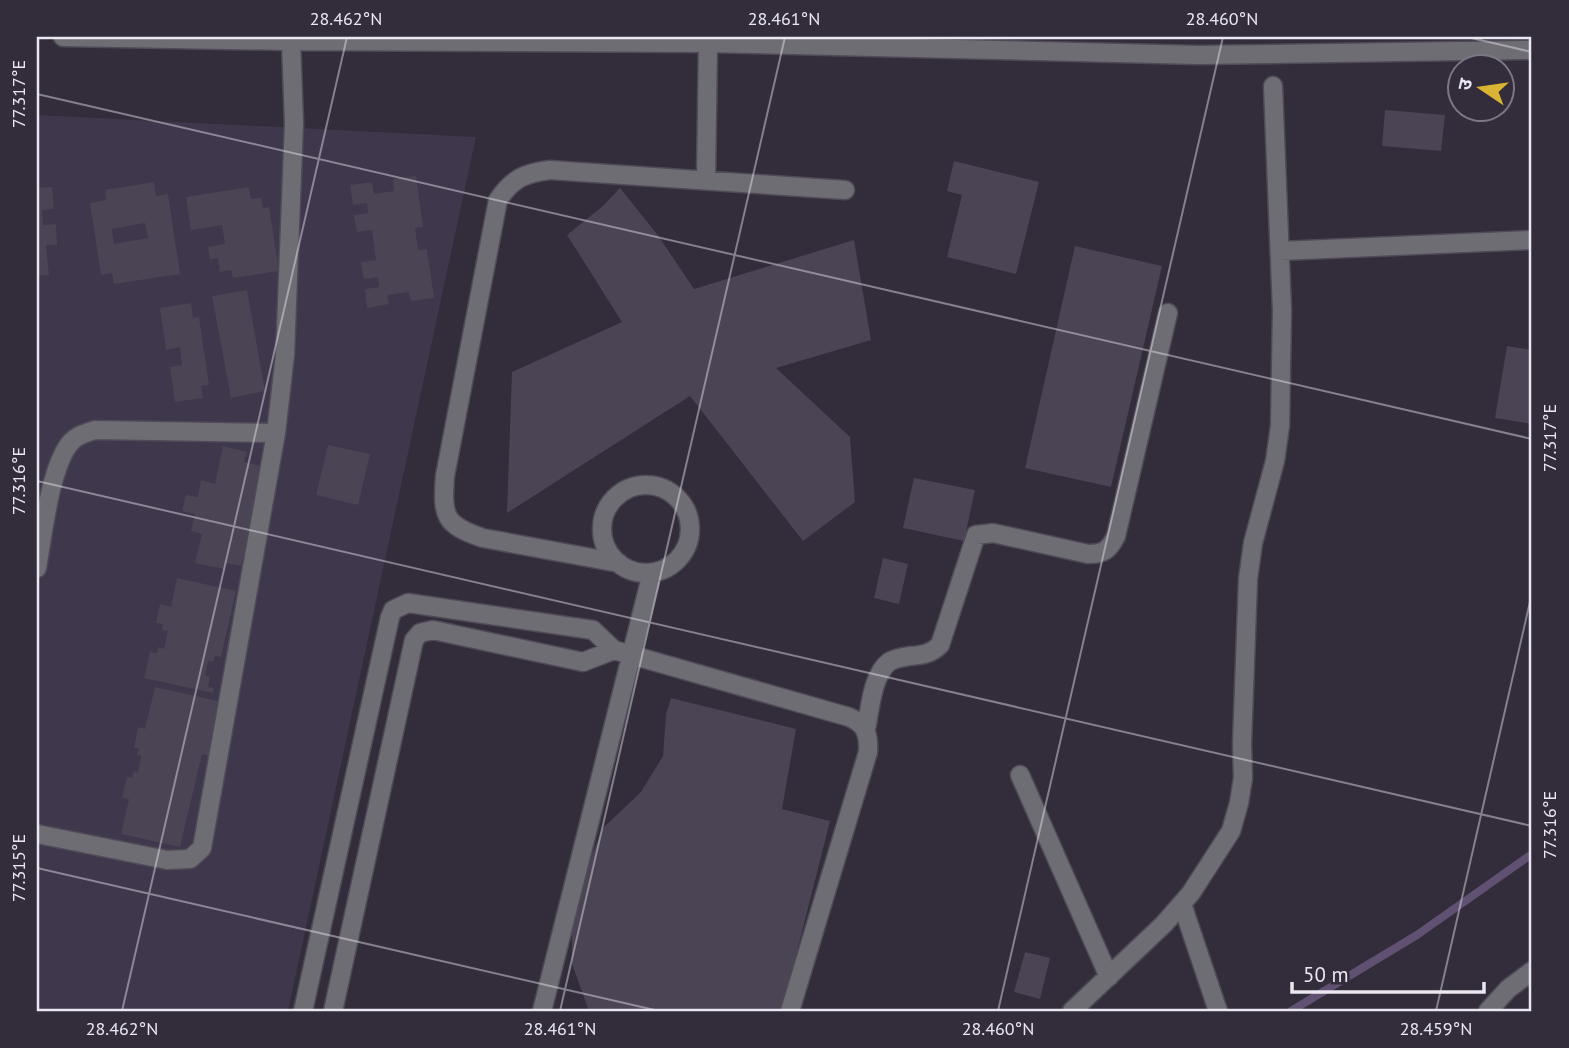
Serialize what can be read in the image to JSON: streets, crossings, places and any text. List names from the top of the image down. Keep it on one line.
{"scale_bar":"50 m","north":"left","coordinates":["28.462°N","28.461°N","28.460°N","77.317°E","77.316°E","77.315°E","28.459°N"]}
